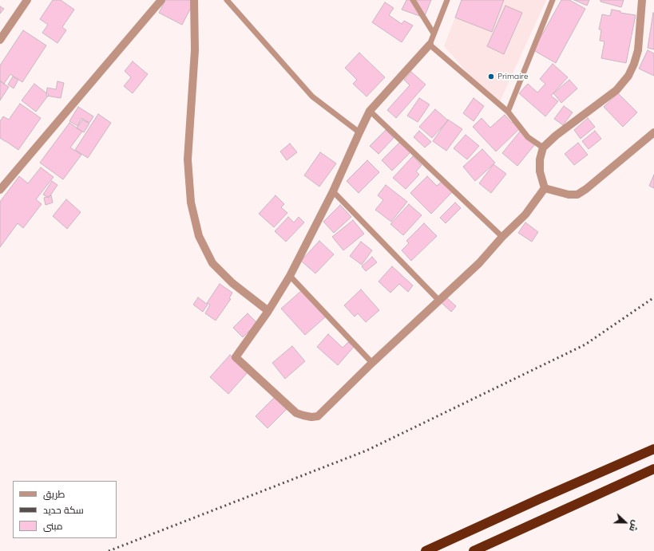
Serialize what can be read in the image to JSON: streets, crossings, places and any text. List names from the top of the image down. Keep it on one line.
{"places":["Primaire"],"legend":["طريق","سكة حديد","مبنى"],"north":"right"}
